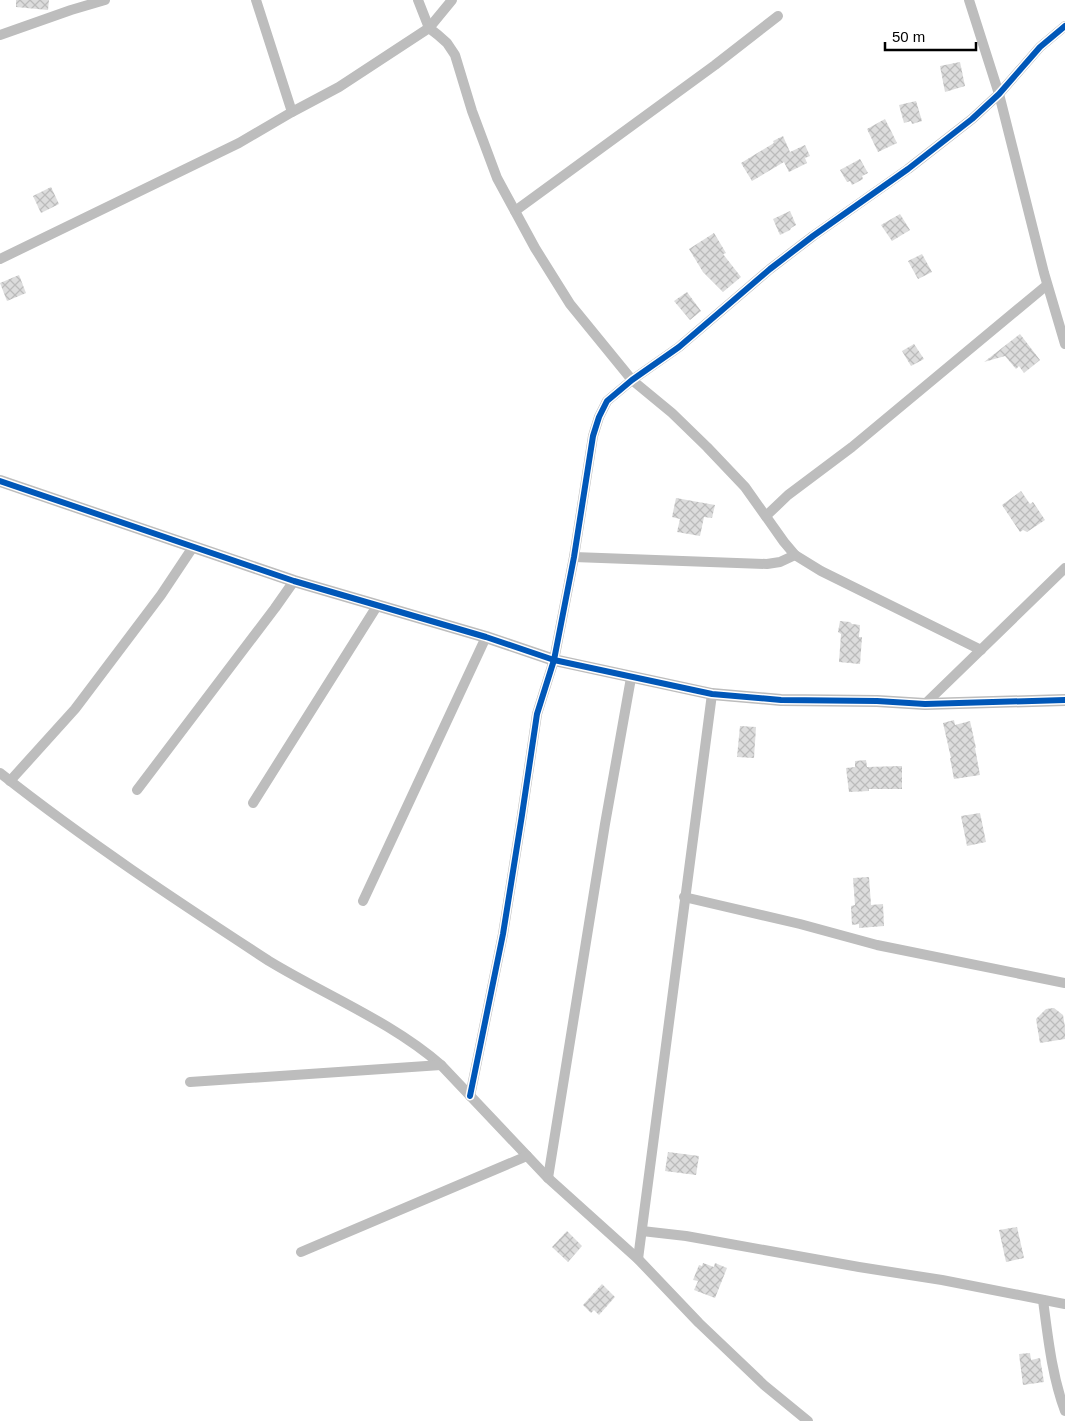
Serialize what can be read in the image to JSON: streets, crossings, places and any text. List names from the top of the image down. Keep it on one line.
{"scale_bar":"50 m"}
